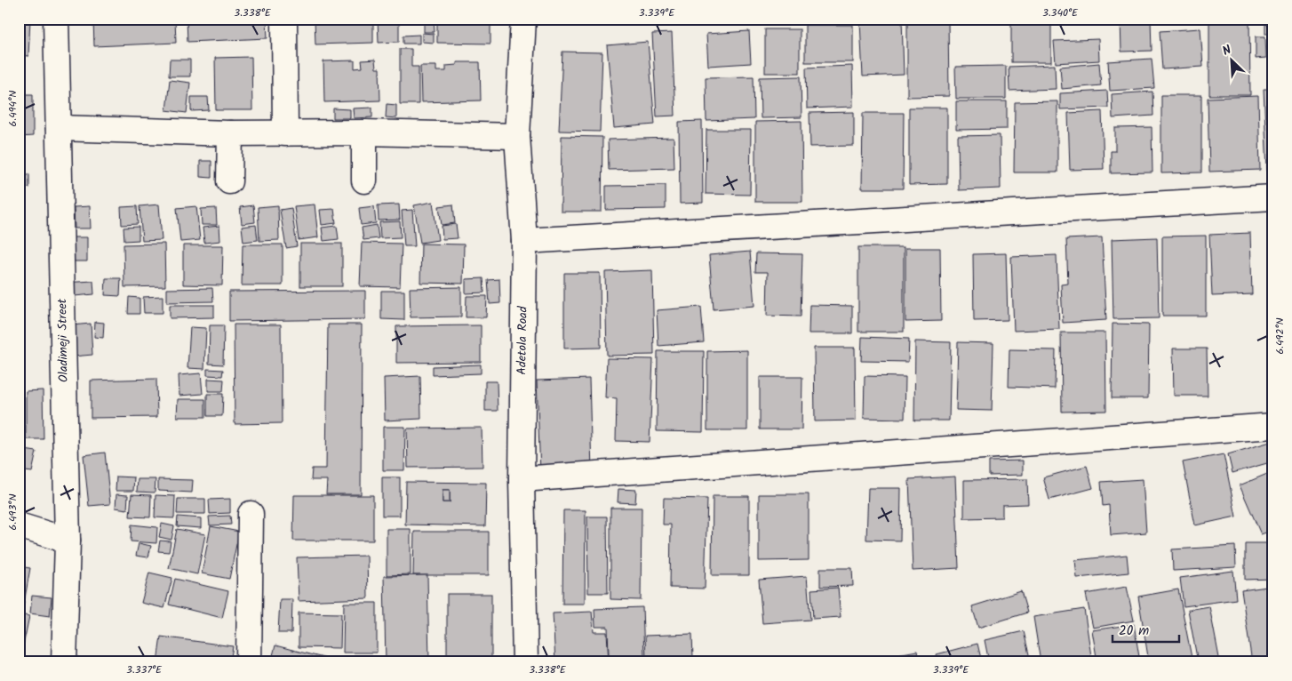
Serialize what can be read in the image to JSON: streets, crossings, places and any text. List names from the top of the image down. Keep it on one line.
{"streets":{"street":["Oladimeji Street","Adetola Road"]},"scale_bar":"20 m","north":"top left","coordinates":["3.338°E","3.339°E","3.340°E","6.494°N","6.492°N","6.493°N","3.337°E"]}
